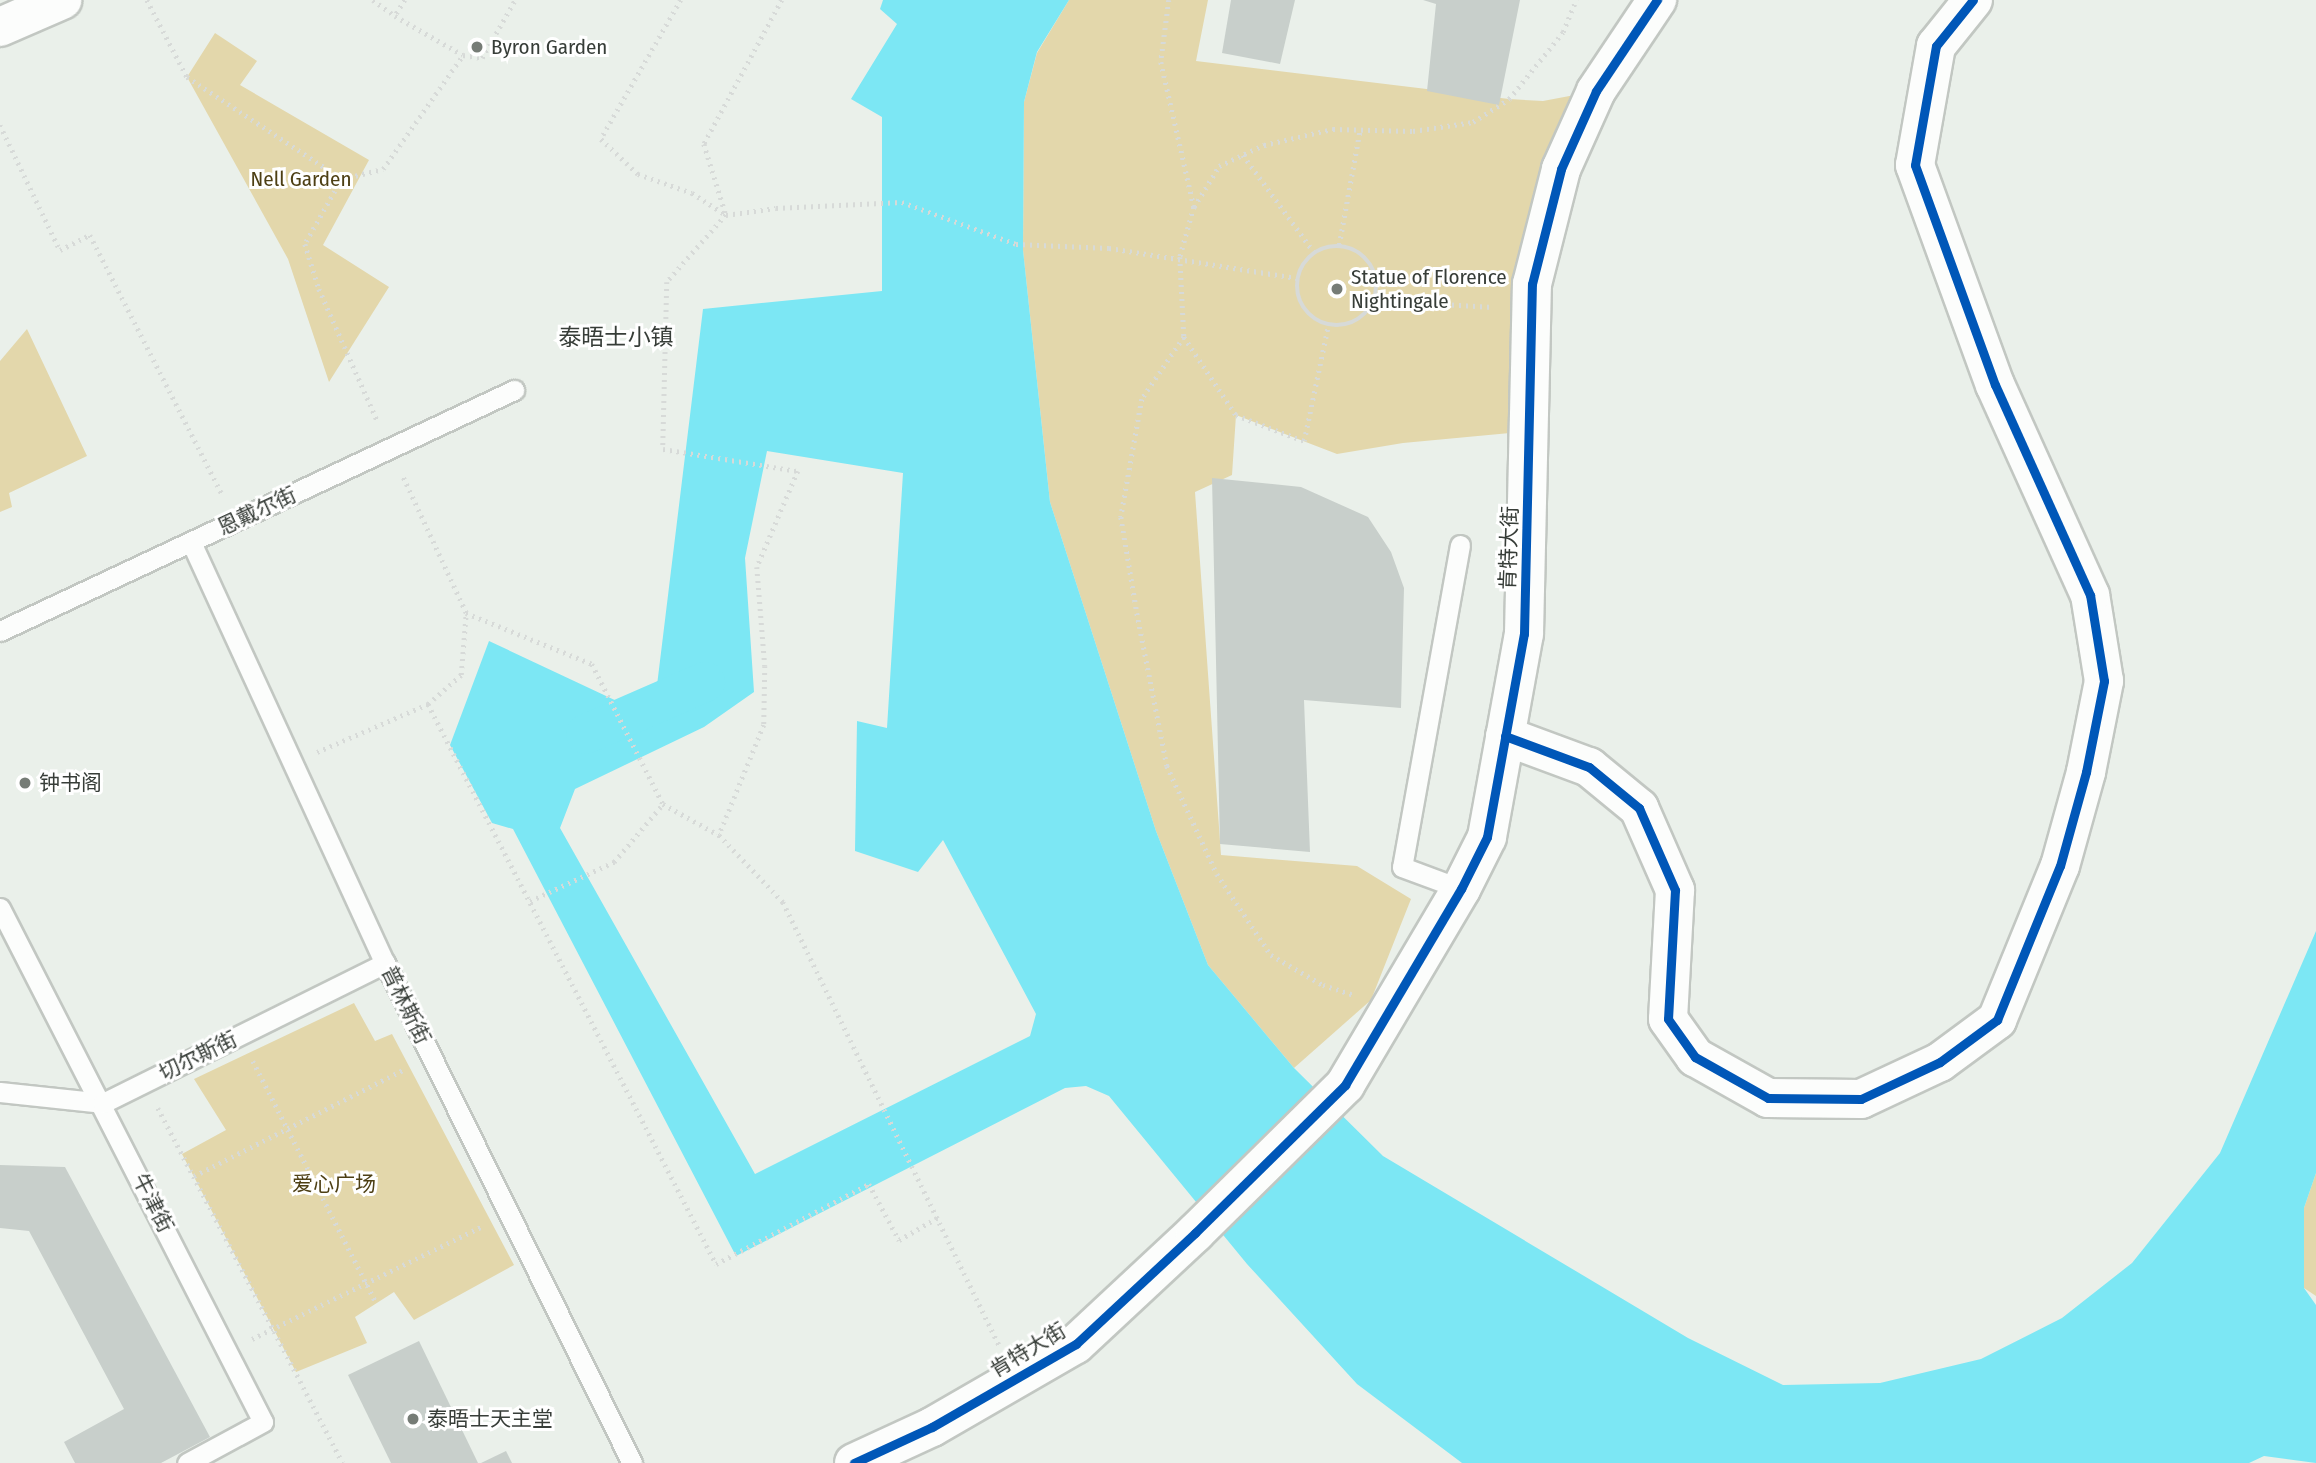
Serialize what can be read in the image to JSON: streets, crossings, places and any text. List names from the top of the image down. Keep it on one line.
{"streets":{"street":["肯特大街"],"lane":["恩戴尔街","普林斯街","切尔斯街","牛津街"]},"crossings":[["恩戴尔街","普林斯街"],["普林斯街","切尔斯街"],["切尔斯街","牛津街"]],"districts":["泰晤士小镇"],"parks":["Nell Garden","爱心广场"],"places":["Byron Garden","Statue of Florence Nightingale","钟书阁","泰晤士天主堂"]}
